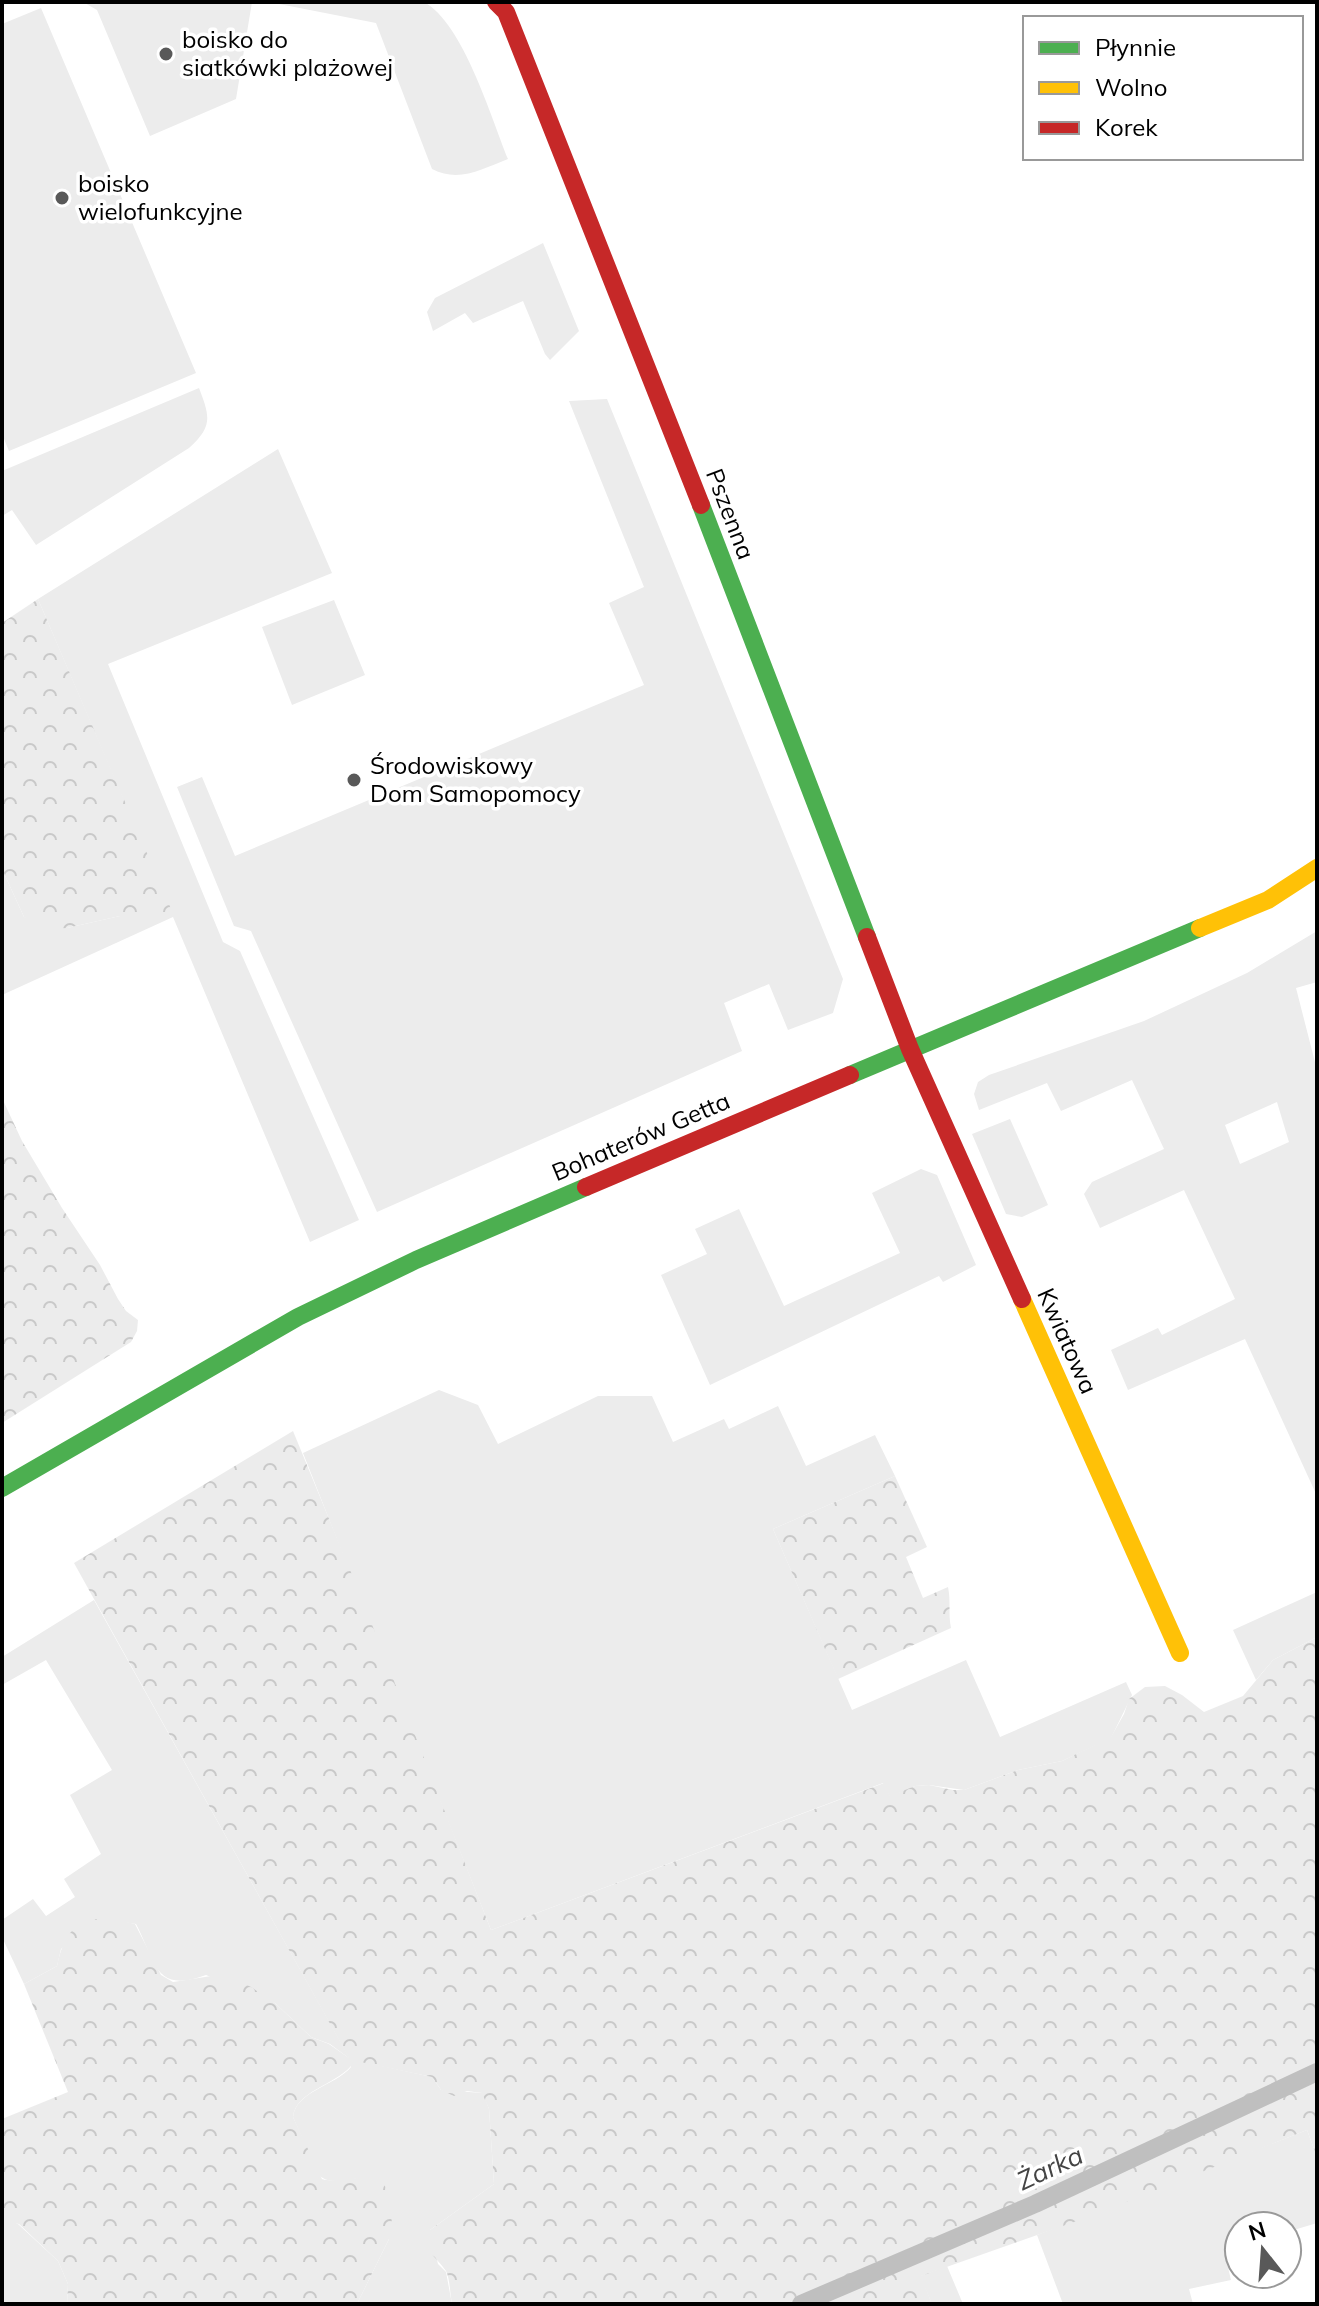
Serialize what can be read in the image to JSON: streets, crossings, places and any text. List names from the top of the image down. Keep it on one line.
{"streets":{"street":["Pszenna","Bohaterów Getta","Kwiatowa"]},"crossings":[["Pszenna","Bohaterów Getta"],["Pszenna","Kwiatowa"],["Bohaterów Getta","Kwiatowa"]],"water":["Żarka"],"places":["boisko do siatkówki plażowej","boisko wielofunkcyjne","Środowiskowy Dom Samopomocy"],"legend":["Płynnie","Wolno","Korek"],"north":"top"}
